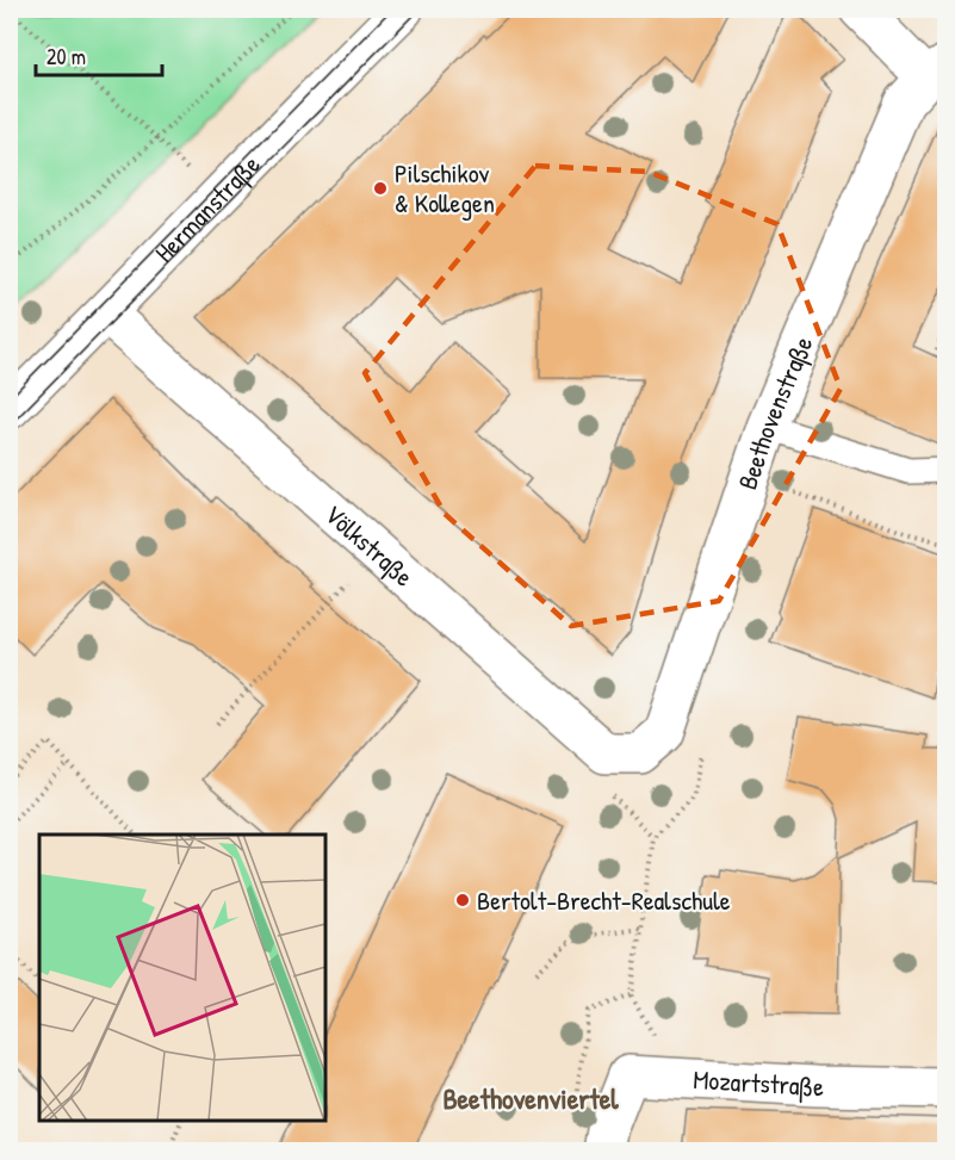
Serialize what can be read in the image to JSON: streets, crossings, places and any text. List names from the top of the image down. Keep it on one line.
{"streets":{"street":["Hermanstraße","Beethovenstraße","Völkstraße","Mozartstraße"]},"crossings":[["Hermanstraße","Völkstraße"],["Beethovenstraße","Völkstraße"]],"districts":["Beethovenviertel"],"places":["Pilschikov & Kollegen","Bertolt-Brecht-Realschule"],"scale_bar":"20 m"}
